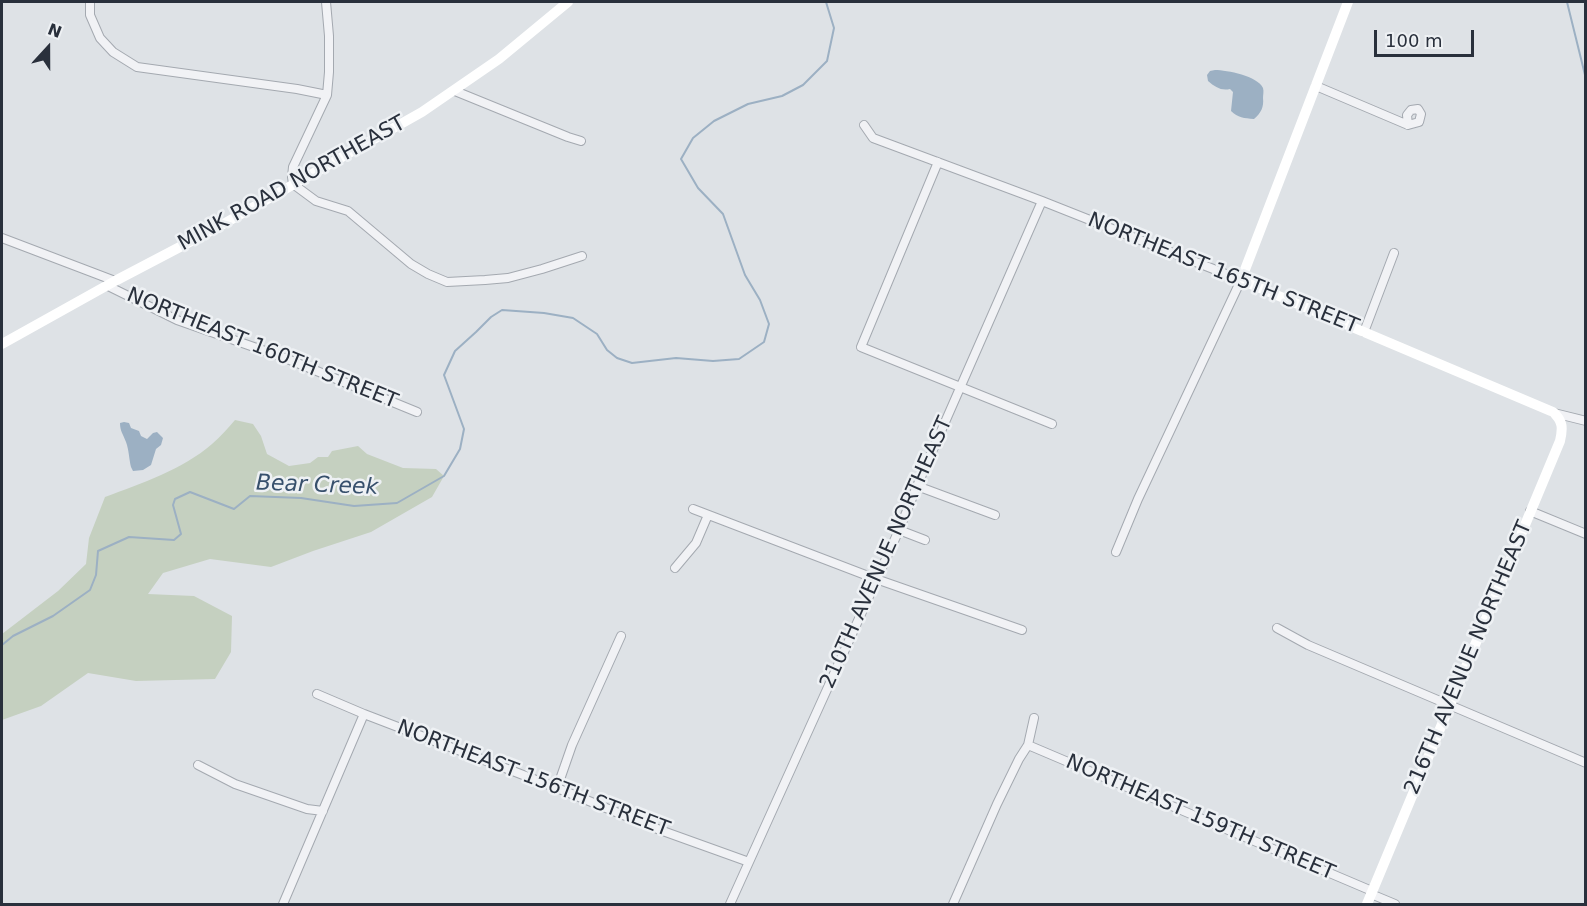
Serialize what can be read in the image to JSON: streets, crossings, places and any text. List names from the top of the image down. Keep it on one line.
{"streets":{"street":["MINK ROAD NORTHEAST","NORTHEAST 165TH STREET","NORTHEAST 160TH STREET","210TH AVENUE NORTHEAST","216TH AVENUE NORTHEAST","NORTHEAST 156TH STREET","NORTHEAST 159TH STREET"]},"crossings":[["MINK ROAD NORTHEAST","NORTHEAST 160TH STREET"],["NORTHEAST 165TH STREET","210TH AVENUE NORTHEAST"],["NORTHEAST 165TH STREET","216TH AVENUE NORTHEAST"],["210TH AVENUE NORTHEAST","NORTHEAST 156TH STREET"],["216TH AVENUE NORTHEAST","NORTHEAST 159TH STREET"]],"water":["Bear Creek"],"scale_bar":"100 m","north":"top"}
